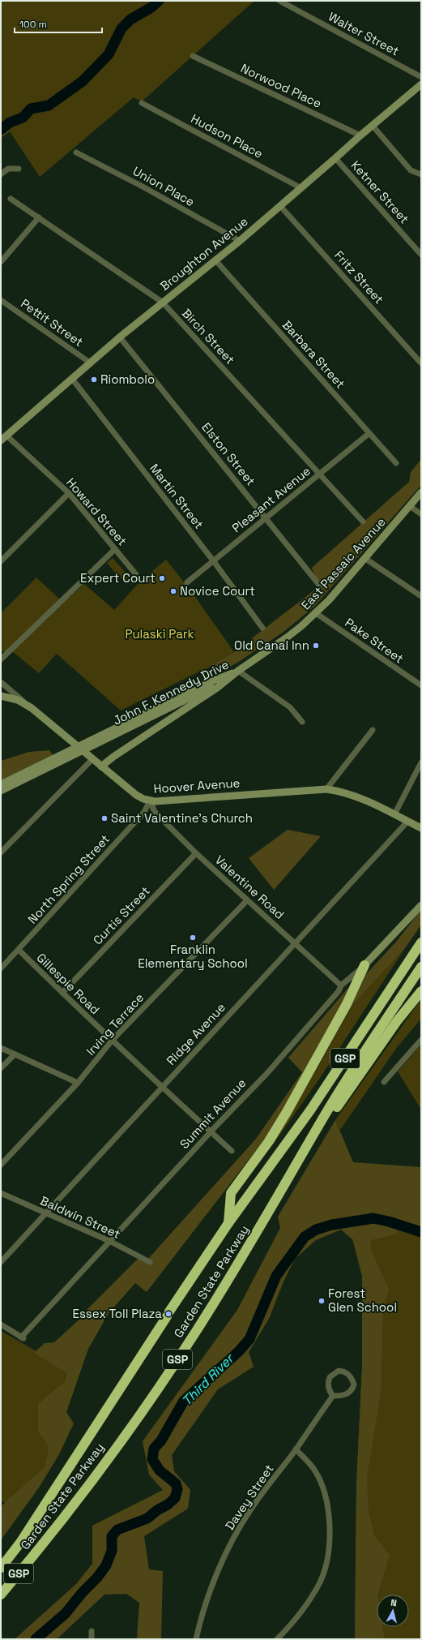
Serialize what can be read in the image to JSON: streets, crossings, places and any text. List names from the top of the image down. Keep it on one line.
{"streets":{"highway":["GSP","Garden State Parkway"],"street":["Walter Street","Norwood Place","Hudson Place","Union Place","Ketner Street","Broughton Avenue","Fritz Street","Pettit Street","Birch Street","Barbara Street","Elston Street","Martin Street","Pleasant Avenue","Howard Street","East Passaic Avenue","Pake Street","John F. Kennedy Drive","Hoover Avenue","North Spring Street","Valentine Road","Curtis Street","Gillespie Road","Irving Terrace","Ridge Avenue","Summit Avenue","Baldwin Street","Davey Street"]},"crossings":[["Norwood Place","Broughton Avenue"],["Hudson Place","Broughton Avenue"],["Union Place","Broughton Avenue"],["Ketner Street","Broughton Avenue"],["Broughton Avenue","Fritz Street"],["Broughton Avenue","Pettit Street"],["Broughton Avenue","Birch Street"],["Broughton Avenue","Barbara Street"],["Broughton Avenue","Elston Street"],["Broughton Avenue","Martin Street"],["Broughton Avenue","Howard Street"],["Birch Street","Pleasant Avenue"],["Barbara Street","Pleasant Avenue"],["Elston Street","Pleasant Avenue"],["Martin Street","Pleasant Avenue"],["East Passaic Avenue","Pake Street"],["East Passaic Avenue","John F. Kennedy Drive"],["East Passaic Avenue","Hoover Avenue"],["John F. Kennedy Drive","Hoover Avenue"],["Hoover Avenue","North Spring Street"],["Hoover Avenue","Valentine Road"],["Hoover Avenue","Ridge Avenue"],["North Spring Street","Valentine Road"],["North Spring Street","Gillespie Road"],["Valentine Road","Curtis Street"],["Valentine Road","Irving Terrace"],["Valentine Road","Ridge Avenue"],["Valentine Road","Summit Avenue"],["Curtis Street","Gillespie Road"],["Gillespie Road","Irving Terrace"],["Gillespie Road","Ridge Avenue"],["Gillespie Road","Summit Avenue"],["Ridge Avenue","Baldwin Street"],["Summit Avenue","Baldwin Street"]],"water":["Third River"],"parks":["Pulaski Park"],"places":["Riombolo","Expert Court","Novice Court","Old Canal Inn","Saint Valentine's Church","Franklin Elementary School","Forest Glen School","Essex Toll Plaza"],"scale_bar":"100 m","north":"top"}
